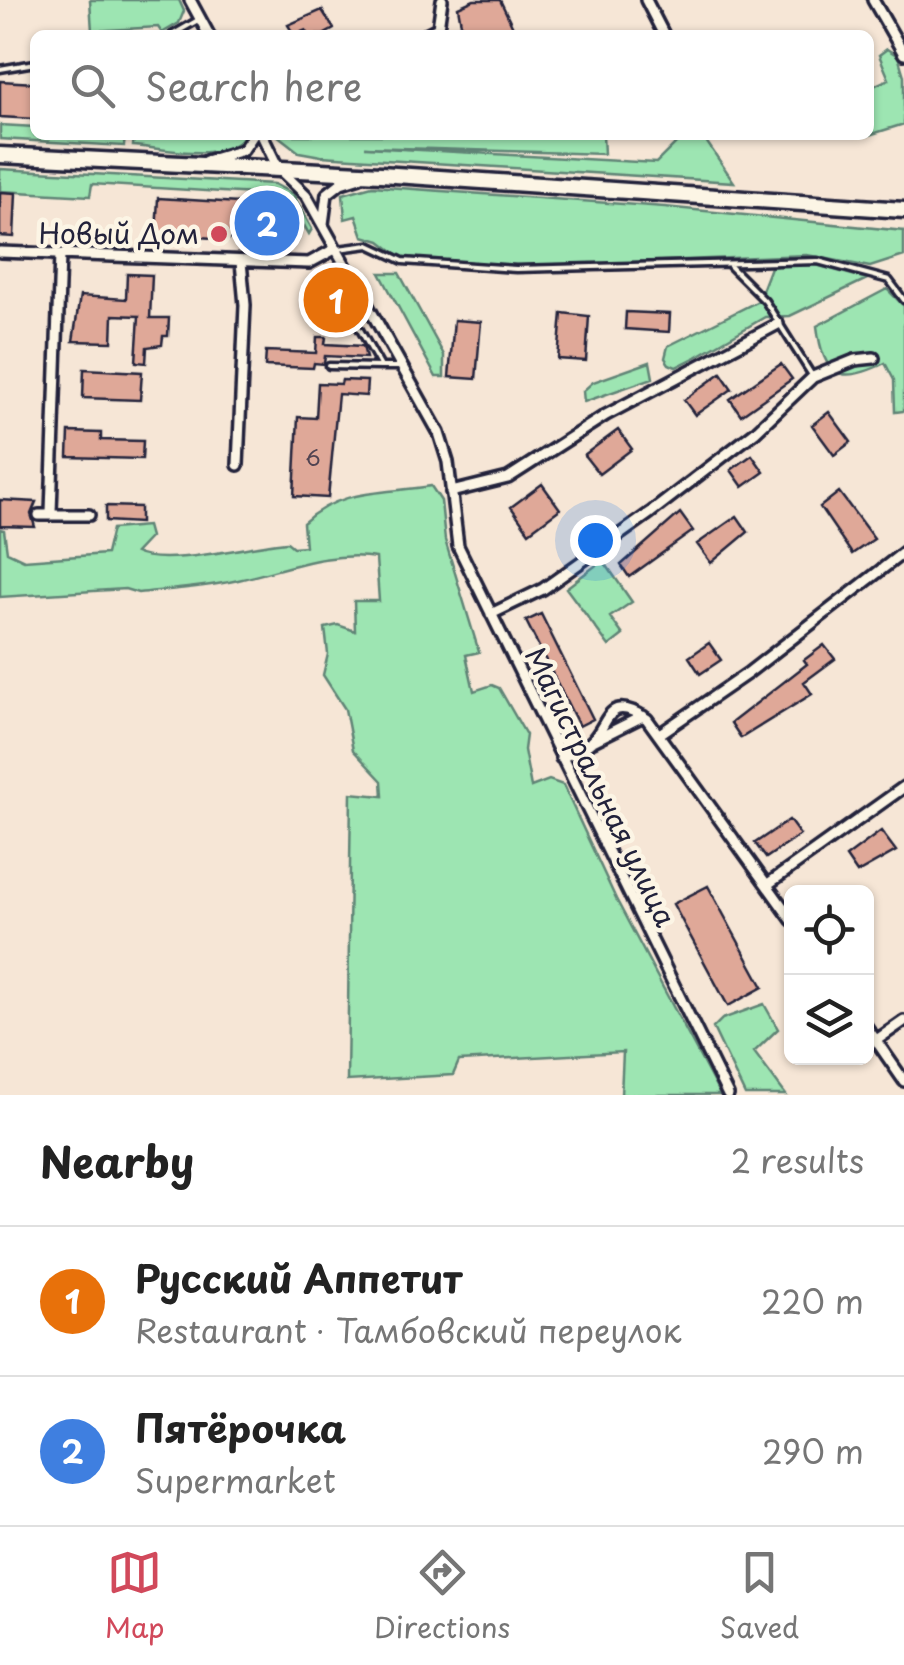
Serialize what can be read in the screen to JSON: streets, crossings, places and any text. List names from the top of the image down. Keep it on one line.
{"streets":{"street":["Магистральная улица"]},"places":["Новый Дом"],"house_numbers":["6"],"page":{"search":"Search here","pins":["2","1"],"heading":["Nearby","2 results"],"list":[{"mark":"1","name":"Русский Аппетит","note":"Restaurant · Тамбовский переулок","value":"220 m"},{"mark":"2","name":"Пятёрочка","note":"Supermarket","value":"290 m"}],"nav":["Map","Directions","Saved"]}}
